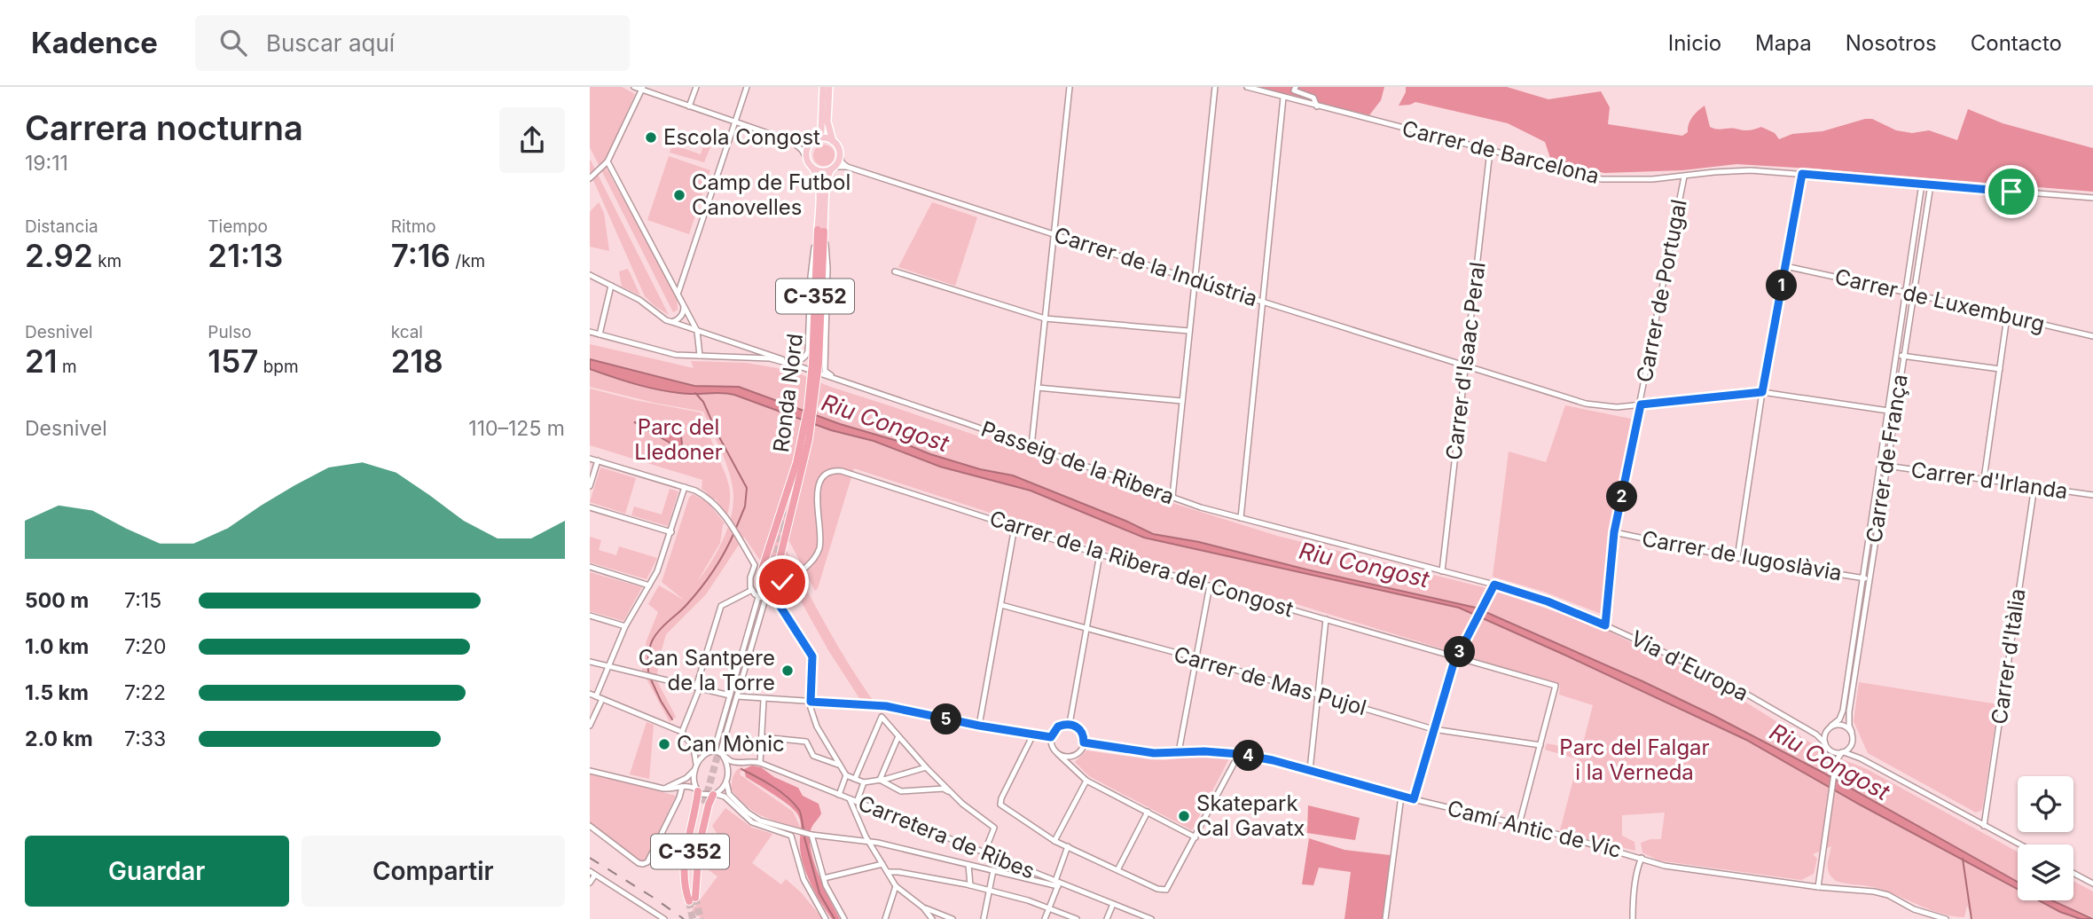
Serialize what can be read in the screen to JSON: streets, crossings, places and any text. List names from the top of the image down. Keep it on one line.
{"streets":{"highway":["C-352","Ronda Nord"],"street":["Carrer de Barcelona","Carrer de la Indústria","Carrer de Portugal","Carrer de Luxemburg","Carrer d'Isaac Peral","Carrer de França","Passeig de la Ribera","Carrer d'Irlanda","Carrer de Iugoslàvia","Carrer de la Ribera del Congost","Carrer d'Itàlia","Via d'Europa","Carrer de Mas Pujol","Camí Antic de Vic","Carretera de Ribes"]},"crossings":[["Carrer de Barcelona","Carrer de Portugal"],["Carrer de Barcelona","Carrer d'Isaac Peral"],["Carrer de Barcelona","Carrer de França"],["Carrer de la Indústria","Carrer de Portugal"],["Carrer de la Indústria","C-352"],["Carrer de la Indústria","Carrer d'Isaac Peral"],["Carrer de la Indústria","Ronda Nord"],["Carrer de la Indústria","Carrer de França"],["Carrer de Portugal","Carrer de Iugoslàvia"],["Carrer de Portugal","Via d'Europa"],["C-352","Ronda Nord"],["Carrer de Luxemburg","Carrer de França"],["Carrer d'Isaac Peral","Passeig de la Ribera"],["Carrer de França","Carrer d'Irlanda"],["Carrer de França","Carrer de Iugoslàvia"],["Carrer de França","Via d'Europa"],["Passeig de la Ribera","Via d'Europa"],["Carrer d'Irlanda","Carrer d'Itàlia"],["Carrer de la Ribera del Congost","Carrer de Mas Pujol"]],"water":["Riu Congost"],"parks":["Parc del Lledoner","Parc del Falgar i la Verneda"],"places":["Escola Congost","Camp de Futbol Canovelles","Can Santpere de la Torre","Can Mònic","Skatepark Cal Gavatx"],"page":{"header":"Kadence","search":"Buscar aquí","nav":["Inicio","Mapa","Nosotros","Contacto"],"heading":["Carrera nocturna","19:11"],"stats":[["Distancia","2.92 km"],["Tiempo","21:13"],["Ritmo","7:16 /km"],["Desnivel","21 m"],["Pulso","157 bpm"],["kcal","218"]],"pins":["1","2","3","5","4"],"chart":["Desnivel","110–125 m"],"list":[{"name":"500 m","note":"7:15"},{"name":"1.0 km","note":"7:20"},{"name":"1.5 km","note":"7:22"},{"name":"2.0 km","note":"7:33"}],"buttons":["Guardar","Compartir"]}}
